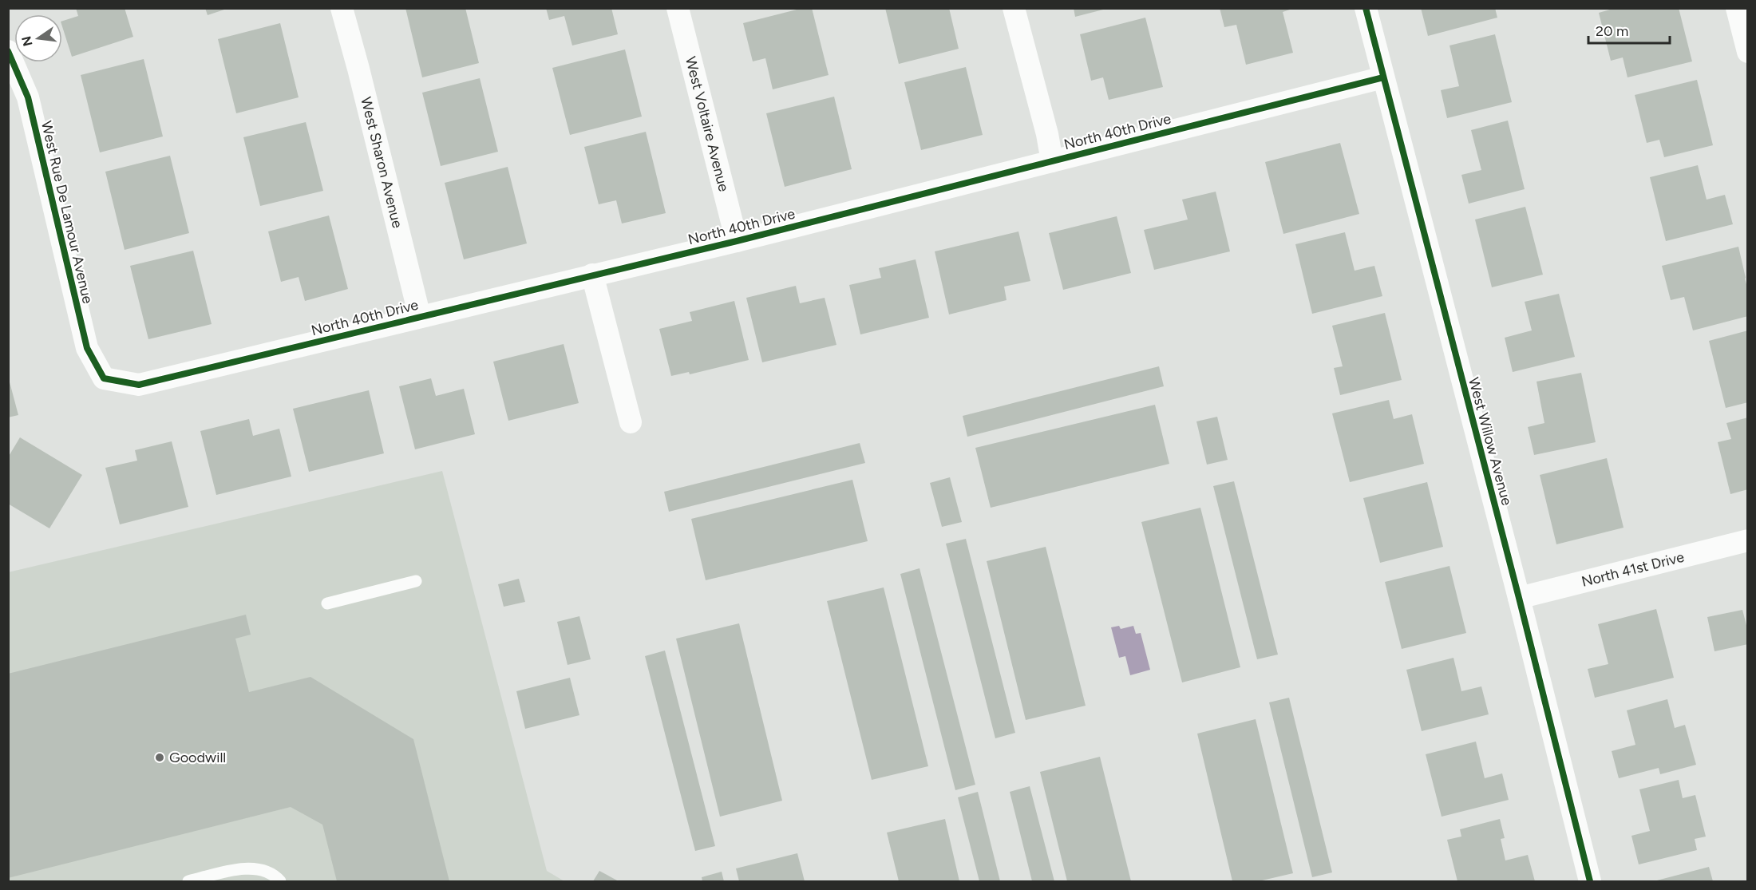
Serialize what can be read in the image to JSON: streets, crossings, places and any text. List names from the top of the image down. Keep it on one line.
{"streets":{"street":["West Voltaire Avenue","North 40th Drive","West Sharon Avenue","West Rue De Lamour Avenue","West Willow Avenue","North 41st Drive"]},"crossings":[["West Voltaire Avenue","North 40th Drive"],["North 40th Drive","West Sharon Avenue"],["North 40th Drive","West Rue De Lamour Avenue"],["North 40th Drive","West Willow Avenue"],["West Willow Avenue","North 41st Drive"]],"places":["Goodwill"],"scale_bar":"20 m","north":"left"}
